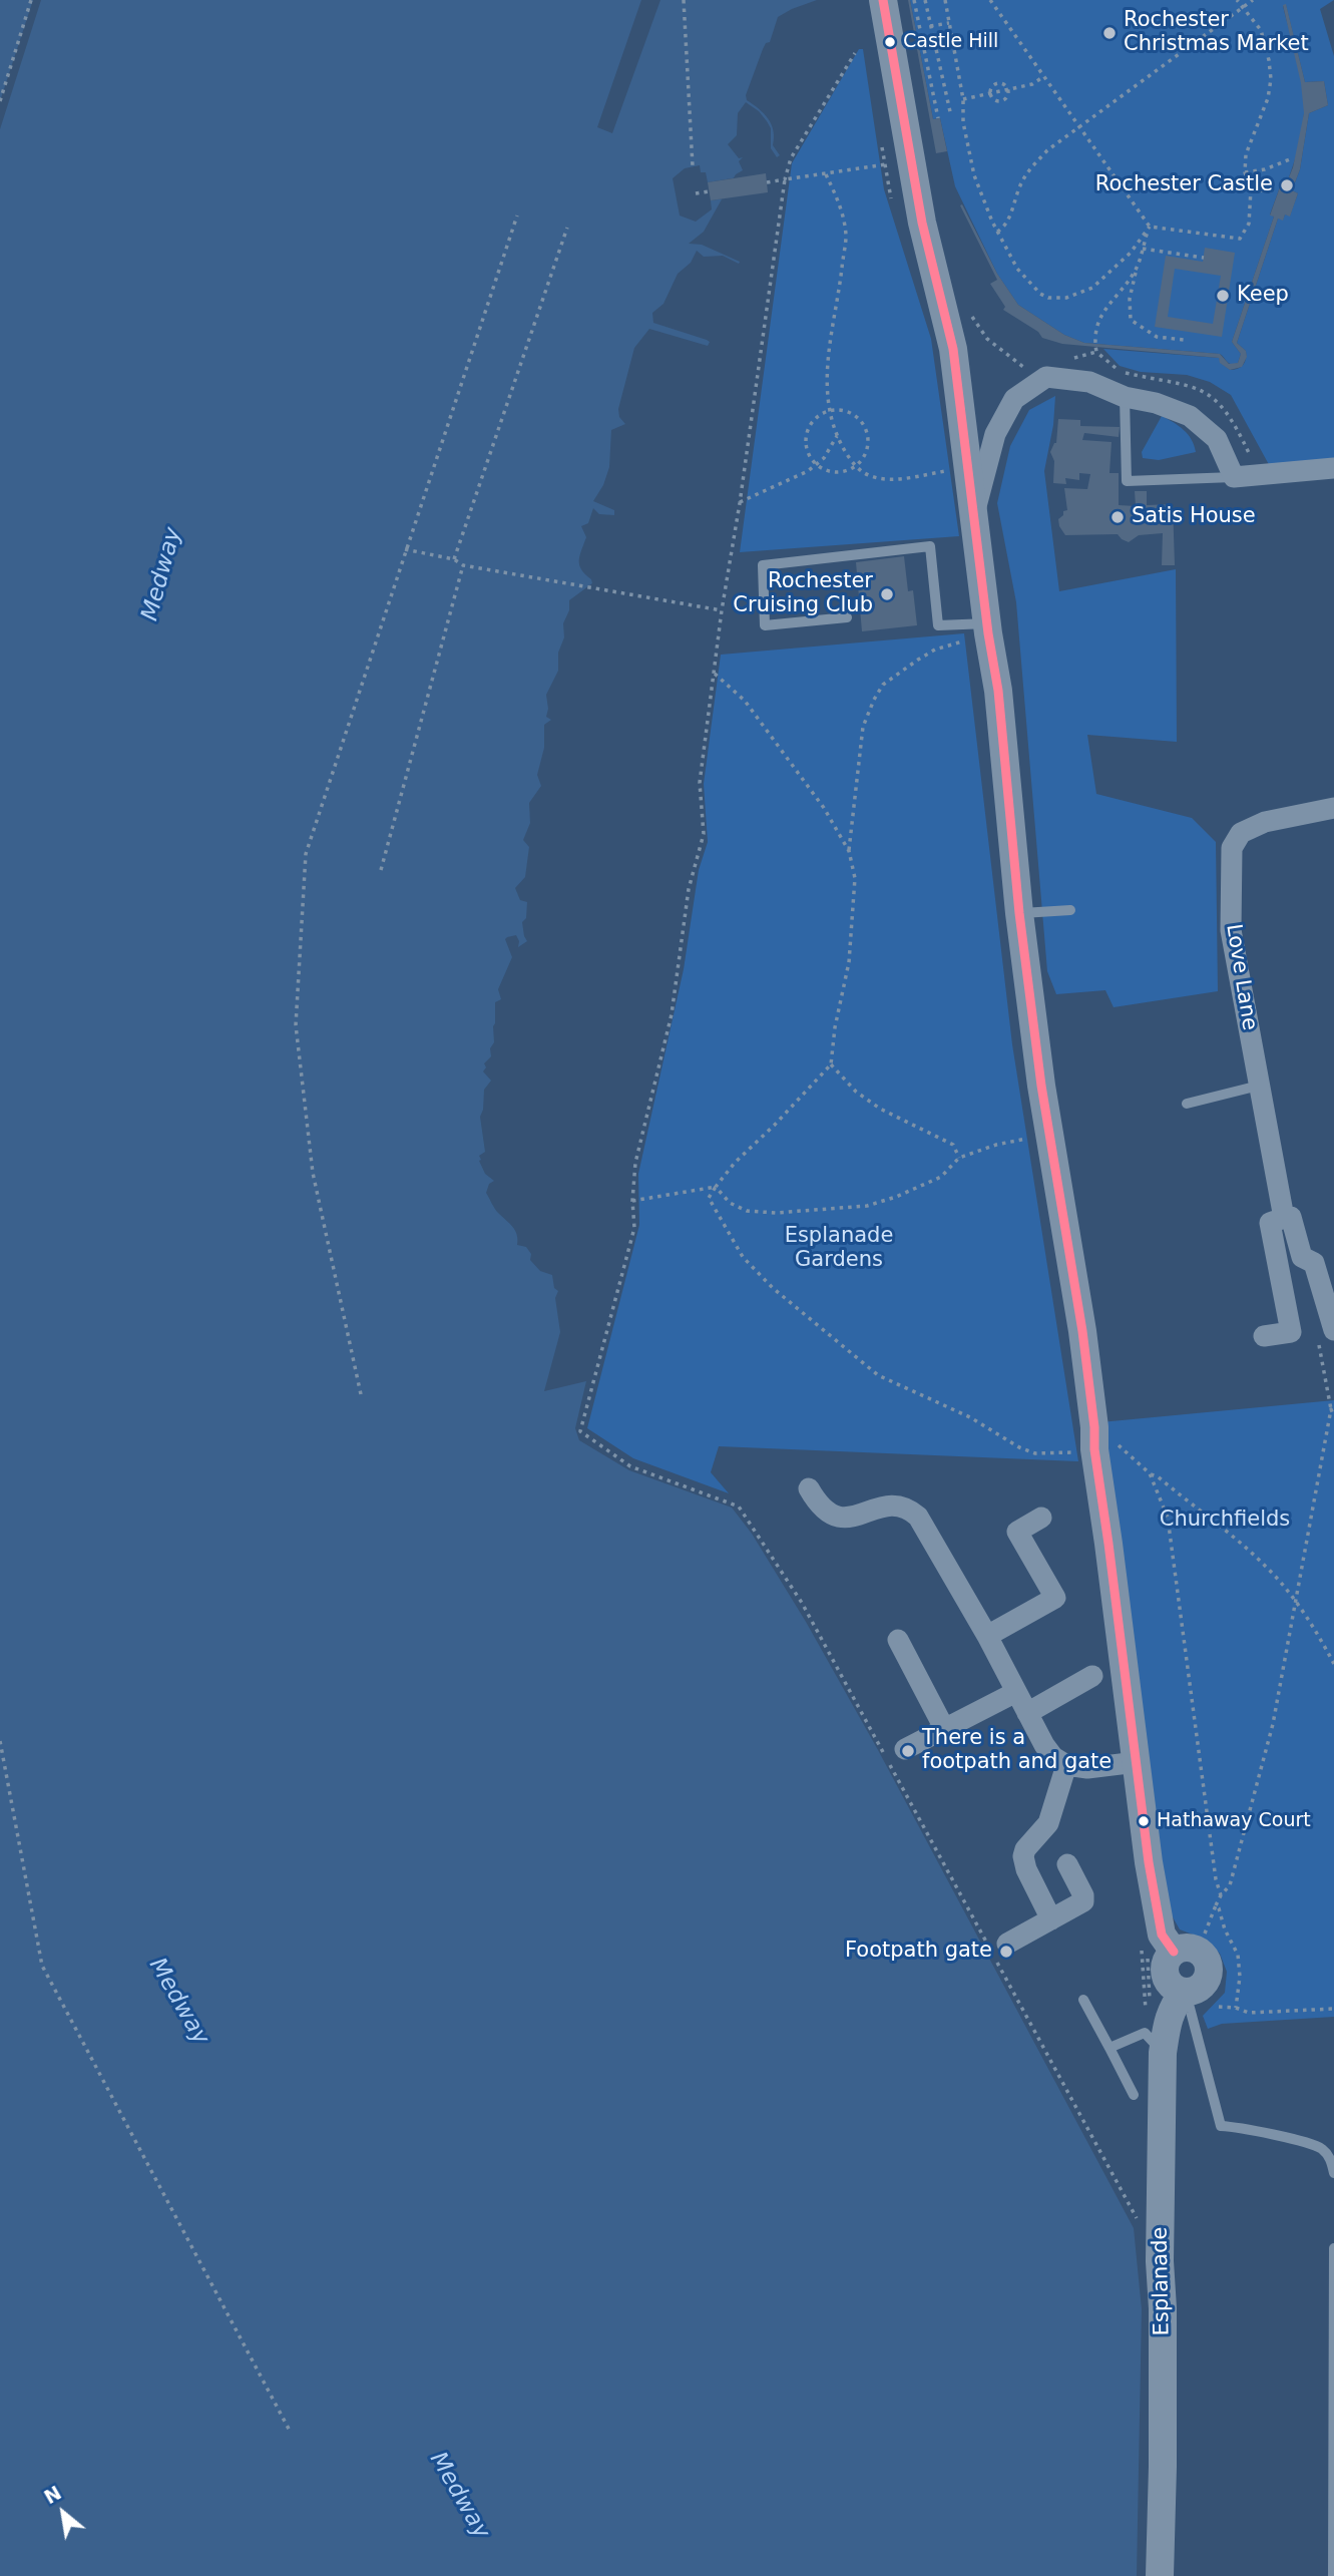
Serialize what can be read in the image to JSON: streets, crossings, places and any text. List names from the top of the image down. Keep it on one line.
{"streets":{"street":["Love Lane","Esplanade"]},"water":["Medway"],"parks":["Esplanade Gardens","Churchfields"],"places":["Rochester Christmas Market","Castle Hill","Rochester Castle","Keep","Satis House","Rochester Cruising Club","There is a footpath and gate","Hathaway Court","Footpath gate"],"north":"top left"}
